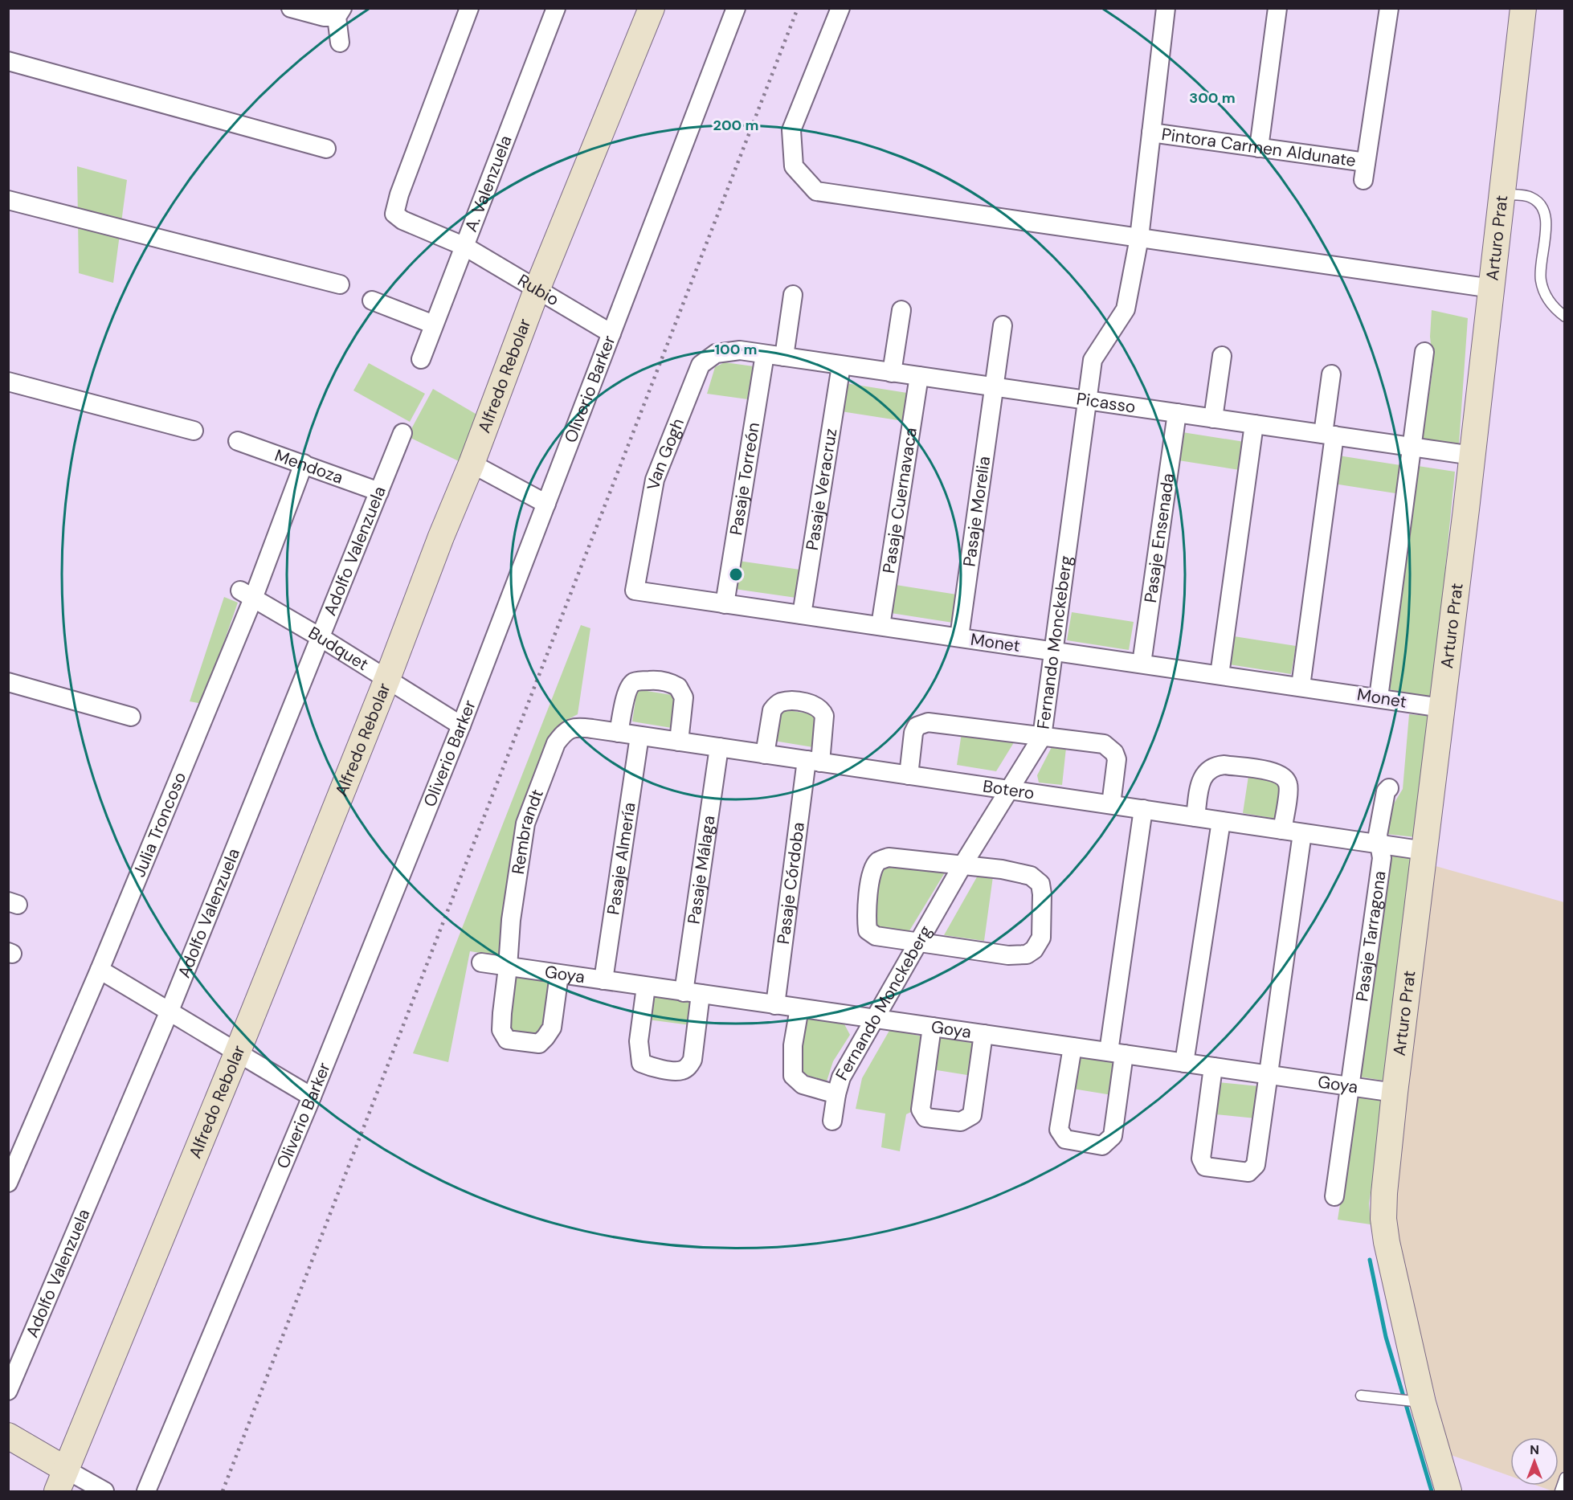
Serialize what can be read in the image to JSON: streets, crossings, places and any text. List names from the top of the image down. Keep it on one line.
{"streets":{"street":["Pintora Carmen Aldunate","A. Valenzuela","Arturo Prat","Rubio","Alfredo Rebolar","Oliverio Barker","Picasso","Van Gogh","Mendoza","Pasaje Torreón","Pasaje Veracruz","Pasaje Cuernavaca","Pasaje Morelia","Pasaje Ensenada","Adolfo Valenzuela","Monet","Fernando Monckeberg","Budquet","Botero","Julia Troncoso","Rembrandt","Pasaje Almería","Pasaje Málaga","Pasaje Córdoba","Pasaje Tarragona","Goya"]},"crossings":[["Pintora Carmen Aldunate","Fernando Monckeberg"],["A. Valenzuela","Rubio"],["Arturo Prat","Picasso"],["Arturo Prat","Monet"],["Arturo Prat","Botero"],["Arturo Prat","Goya"],["Rubio","Alfredo Rebolar"],["Rubio","Oliverio Barker"],["Alfredo Rebolar","Budquet"],["Oliverio Barker","Budquet"],["Picasso","Van Gogh"],["Picasso","Pasaje Torreón"],["Picasso","Pasaje Veracruz"],["Picasso","Pasaje Cuernavaca"],["Picasso","Pasaje Morelia"],["Picasso","Pasaje Ensenada"],["Picasso","Fernando Monckeberg"],["Van Gogh","Monet"],["Mendoza","Adolfo Valenzuela"],["Mendoza","Julia Troncoso"],["Pasaje Torreón","Monet"],["Pasaje Veracruz","Monet"],["Pasaje Cuernavaca","Monet"],["Pasaje Morelia","Monet"],["Pasaje Ensenada","Monet"],["Adolfo Valenzuela","Budquet"],["Monet","Fernando Monckeberg"],["Fernando Monckeberg","Botero"],["Fernando Monckeberg","Goya"],["Budquet","Julia Troncoso"],["Botero","Rembrandt"],["Botero","Pasaje Almería"],["Botero","Pasaje Málaga"],["Botero","Pasaje Córdoba"],["Botero","Pasaje Tarragona"],["Rembrandt","Goya"],["Pasaje Almería","Goya"],["Pasaje Málaga","Goya"],["Pasaje Córdoba","Goya"],["Pasaje Tarragona","Goya"]],"north":"top","rings":["300 m","200 m","100 m"]}
